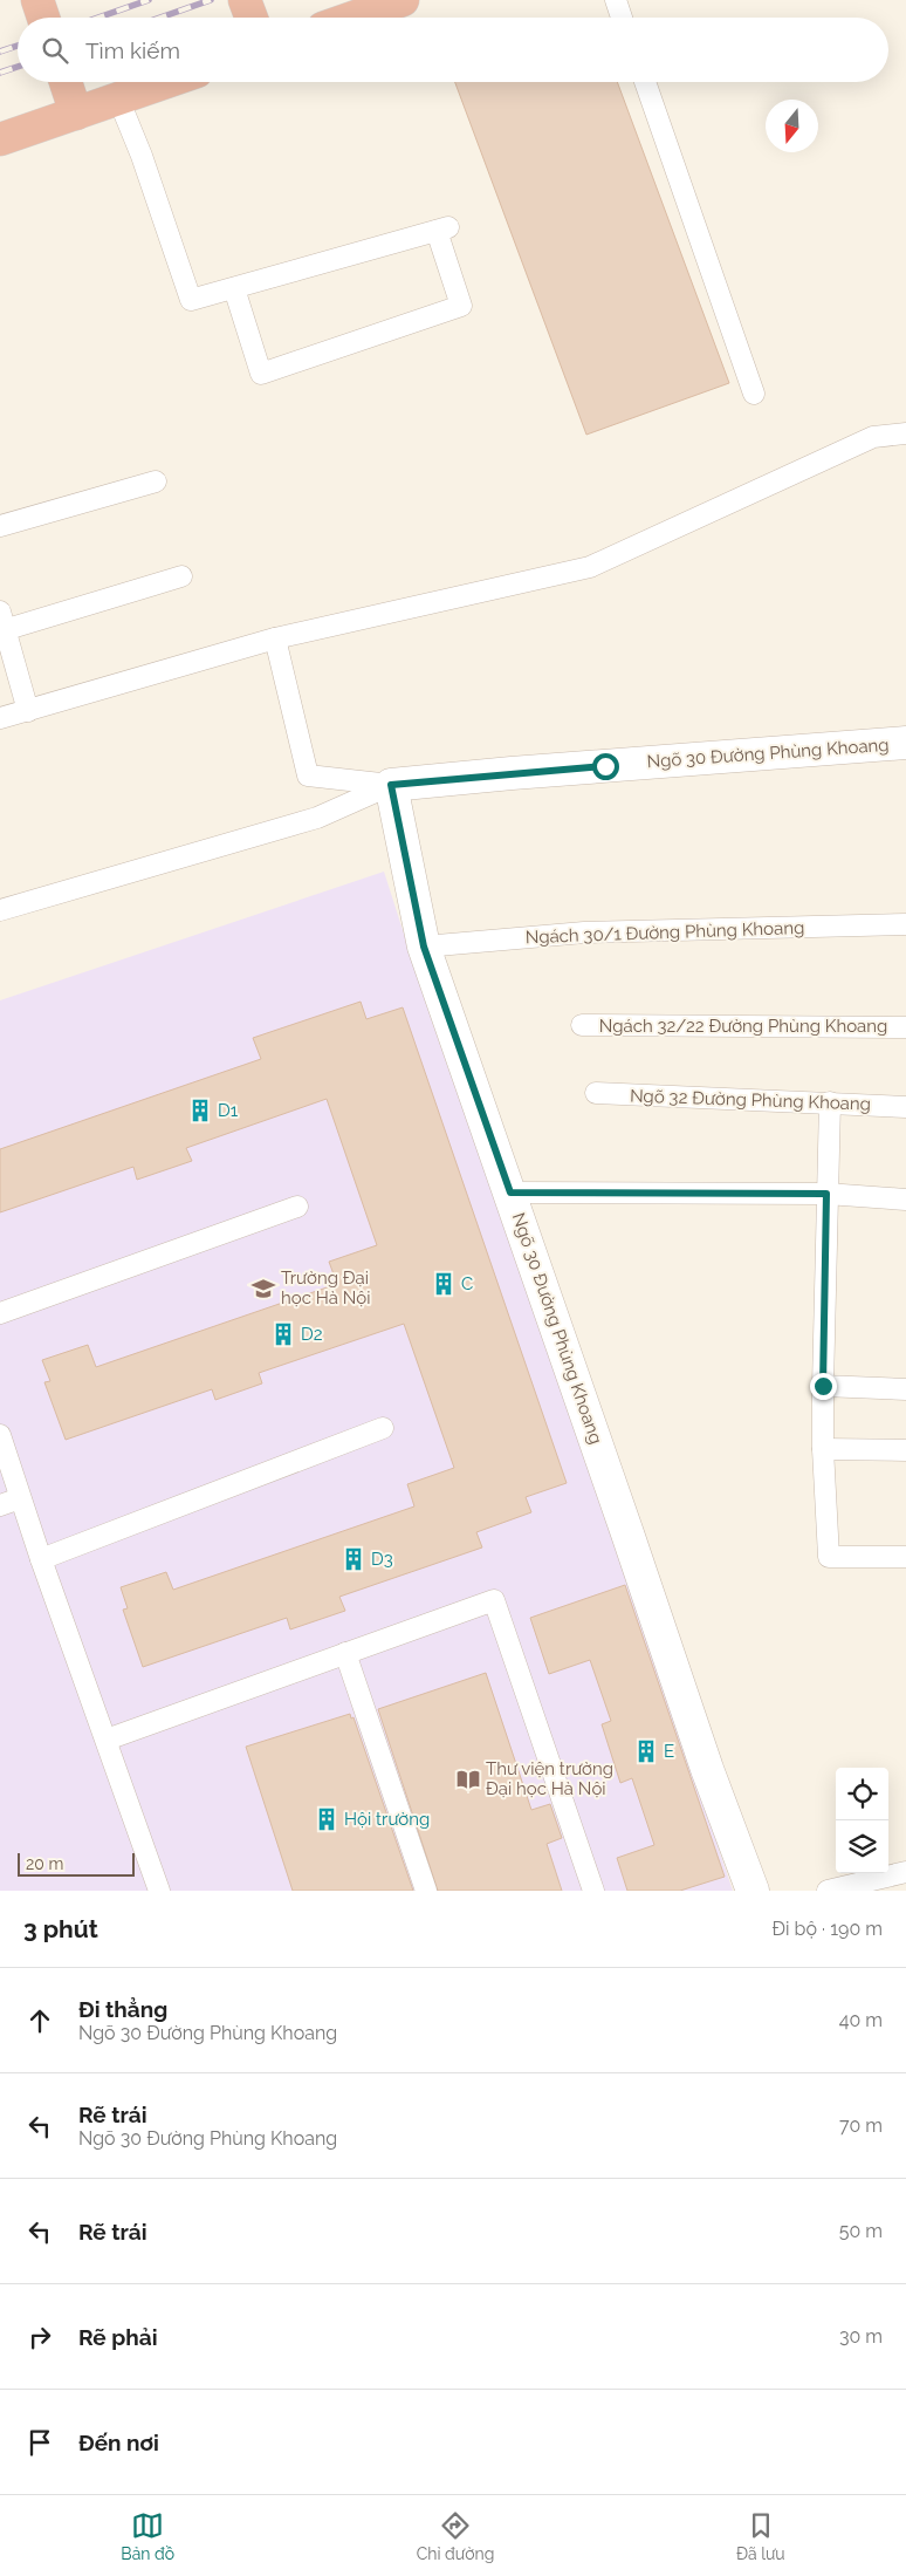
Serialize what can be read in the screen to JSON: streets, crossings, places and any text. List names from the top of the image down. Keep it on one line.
{"streets":{"street":["Ngõ 30 Đường Phùng Khoang"],"lane":["Ngách 30/1 Đường Phùng Khoang","Ngách 32/22 Đường Phùng Khoang","Ngõ 32 Đường Phùng Khoang"]},"crossings":[["Ngõ 30 Đường Phùng Khoang","Ngách 30/1 Đường Phùng Khoang"]],"places":{"building":["D1","C","D2","D3","E","Hội trường"],"school or university":["Trường Đại học Hà Nội"],"library":["Thư viện trường Đại học Hà Nội"]},"scale_bar":"20 m","north":"bottom","page":{"search":"Tìm kiếm","scale":"20 m","heading":["3 phút","Đi bộ · 190 m"],"list":[["Đi thẳng","Ngõ 30 Đường Phùng Khoang","40 m"],["Rẽ trái","Ngõ 30 Đường Phùng Khoang","70 m"],["Rẽ trái","50 m"],["Rẽ phải","30 m"],"Đến nơi"],"nav":["Bản đồ","Chỉ đường","Đã lưu"]}}
